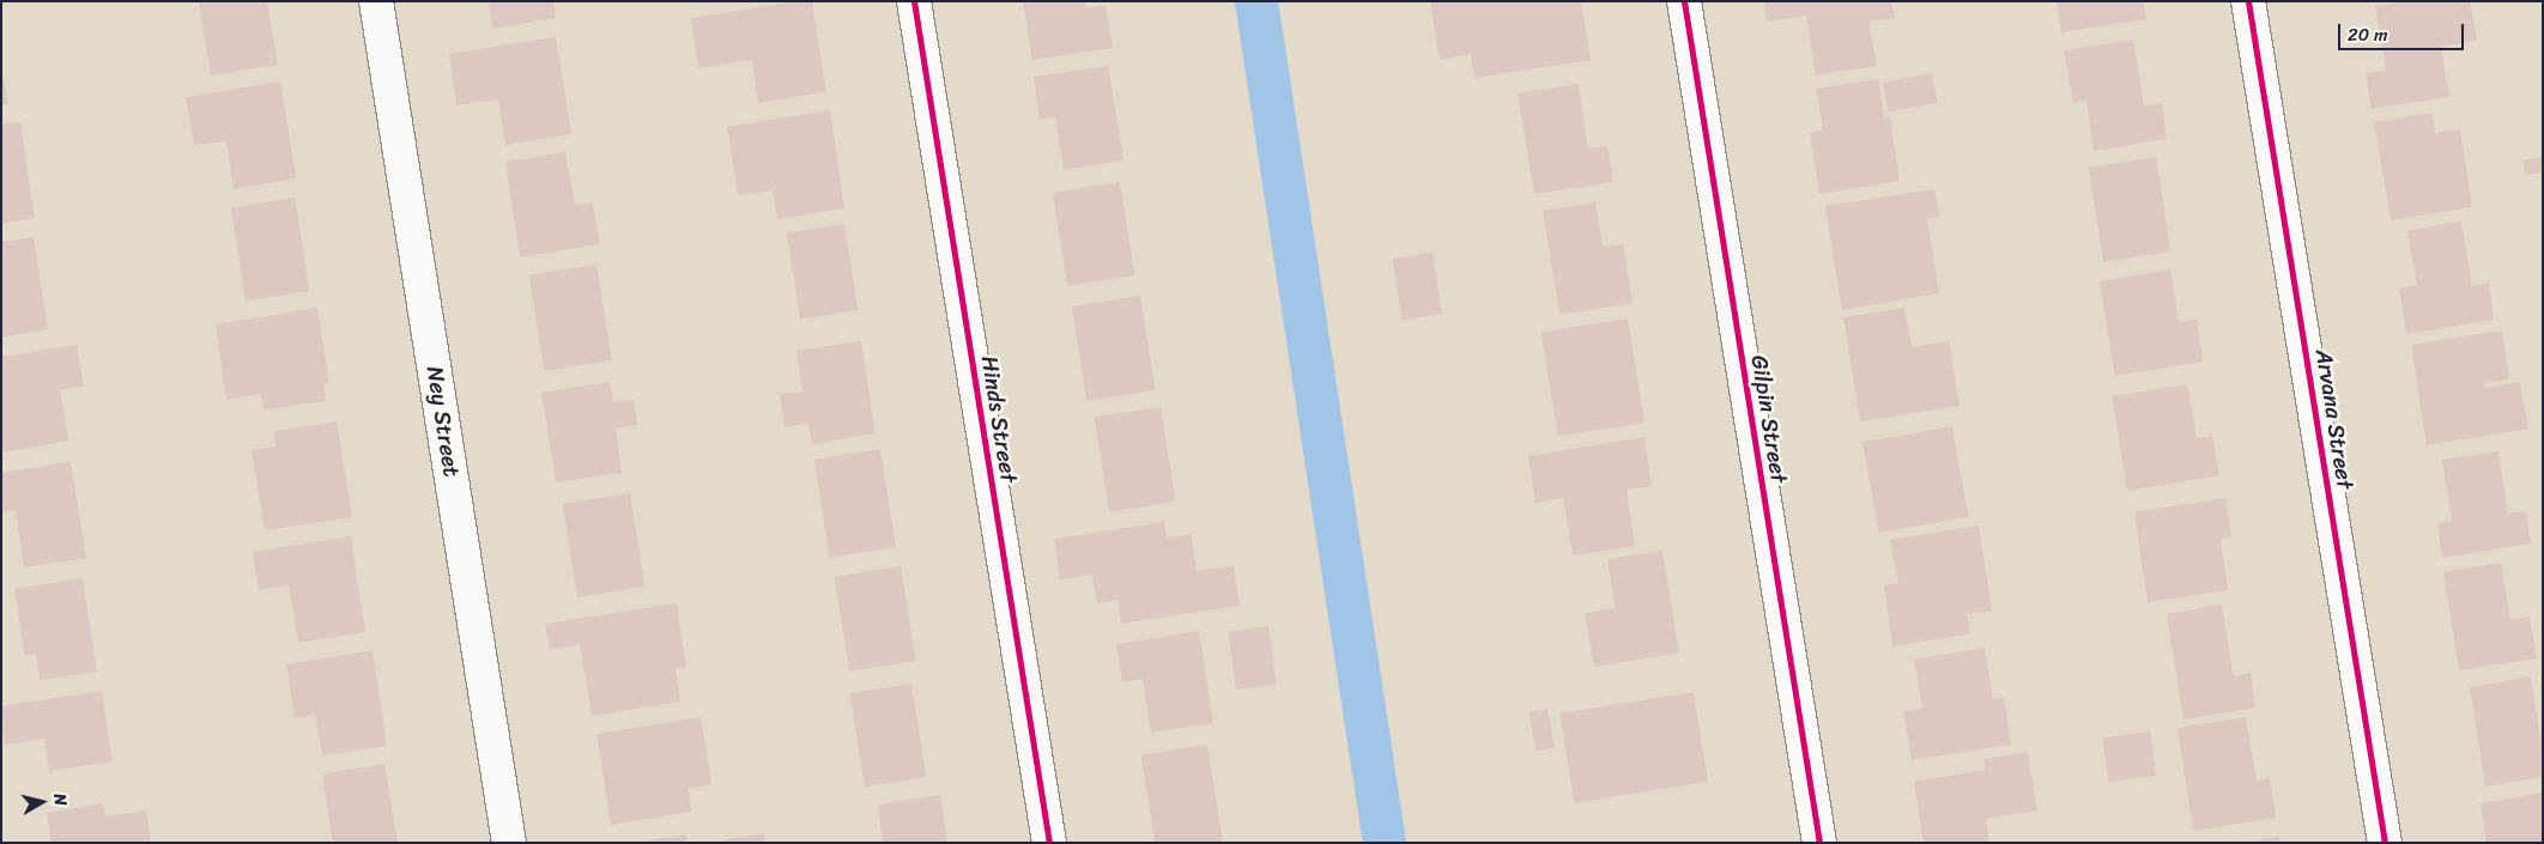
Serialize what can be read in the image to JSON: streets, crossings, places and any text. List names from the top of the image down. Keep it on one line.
{"streets":{"street":["Hinds Street","Gilpin Street","Arvana Street","Ney Street"]},"scale_bar":"20 m","north":"right"}
